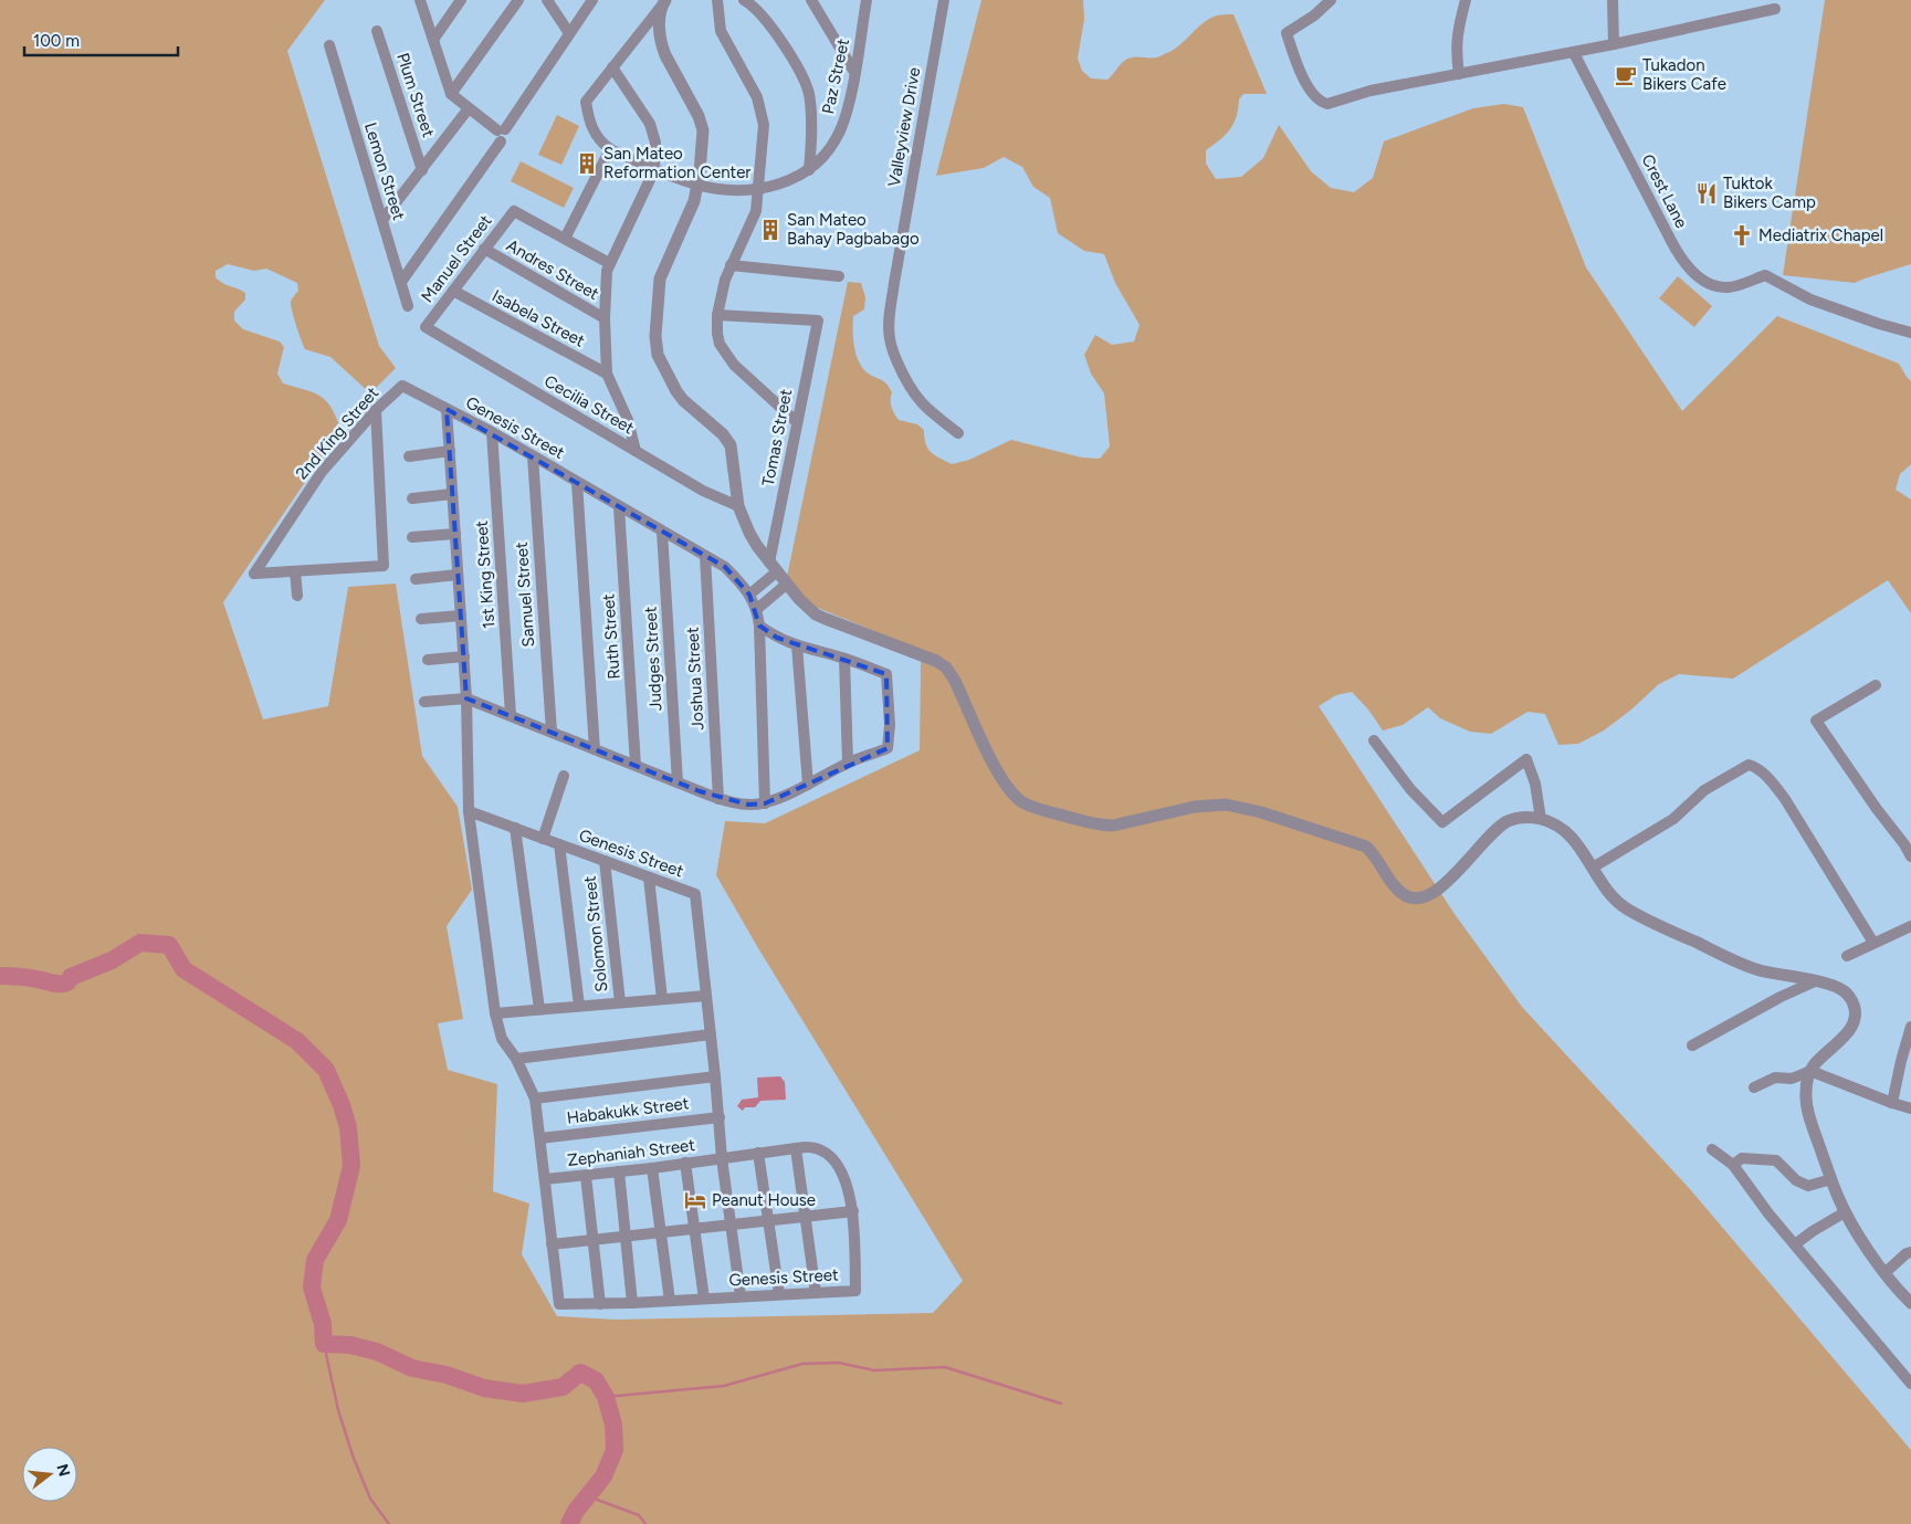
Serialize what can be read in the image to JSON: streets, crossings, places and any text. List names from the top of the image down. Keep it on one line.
{"streets":{"street":["Paz Street","Plum Street","Valleyview Drive","Lemon Street","Crest Lane","Manuel Street","Andres Street","Isabela Street","Cecilia Street","Genesis Street","2nd King Street","Tomas Street","1st King Street","Samuel Street","Ruth Street","Judges Street","Joshua Street","Solomon Street","Habakukk Street","Zephaniah Street"]},"crossings":[["Manuel Street","Andres Street"],["Manuel Street","Isabela Street"],["Manuel Street","Cecilia Street"],["Genesis Street","2nd King Street"],["Genesis Street","1st King Street"],["Genesis Street","Samuel Street"],["Genesis Street","Ruth Street"],["Genesis Street","Judges Street"],["Genesis Street","Joshua Street"],["Genesis Street","Solomon Street"],["Genesis Street","Habakukk Street"],["Genesis Street","Zephaniah Street"]],"places":{"cafe":["Tukadon Bikers Cafe"],"building":["San Mateo Reformation Center","San Mateo Bahay Pagbabago"],"restaurant":["Tuktok Bikers Camp"],"church":["Mediatrix Chapel"],"hotel":["Peanut House"]},"scale_bar":"100 m","north":"right"}
